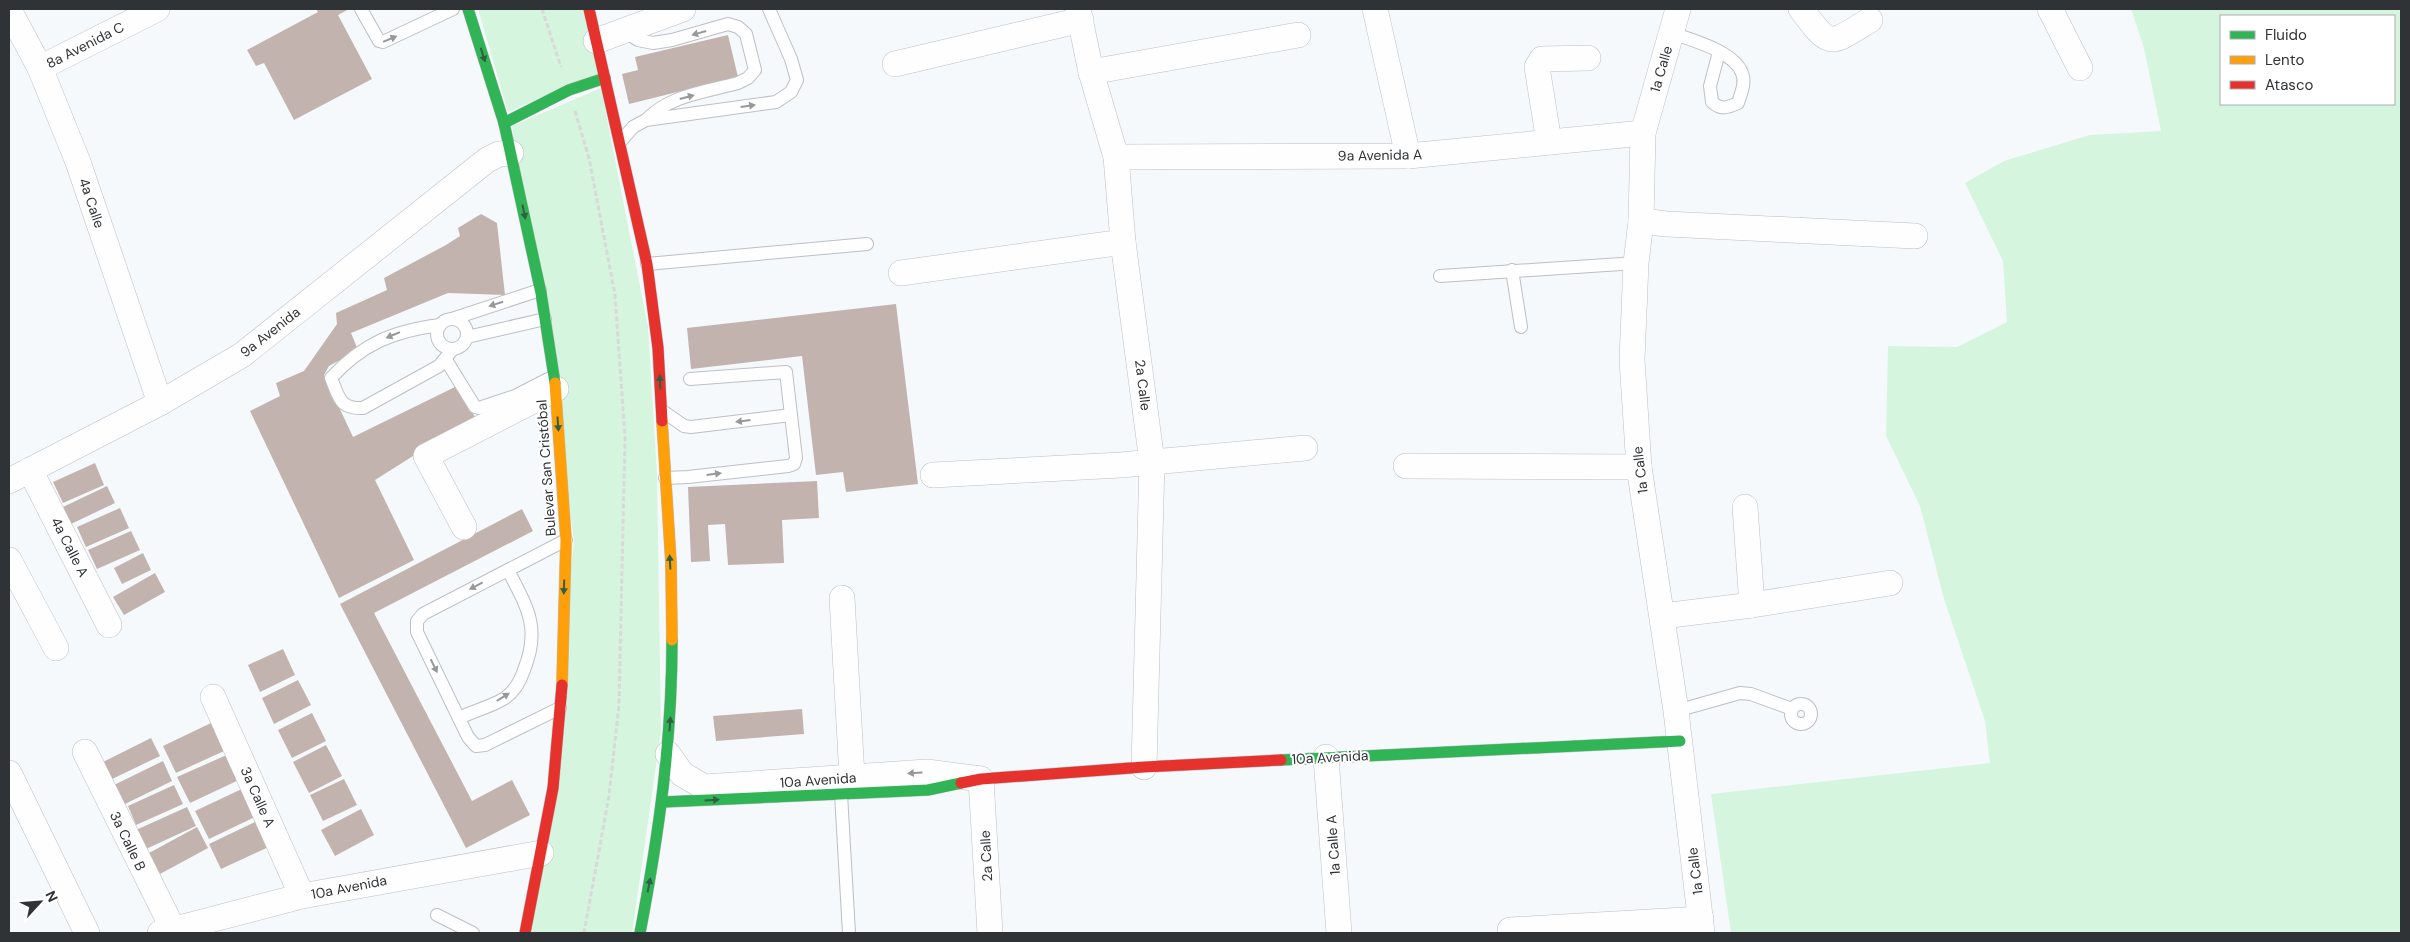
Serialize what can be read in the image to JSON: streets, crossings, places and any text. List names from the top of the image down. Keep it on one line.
{"streets":{"main road":["Bulevar San Cristóbal","10a Avenida"],"street":["8a Avenida C","1a Calle","9a Avenida A","4a Calle","9a Avenida","2a Calle","4a Calle A","3a Calle A","3a Calle B","1a Calle A"]},"crossings":[["8a Avenida C","4a Calle"],["1a Calle","9a Avenida A"],["1a Calle","10a Avenida"],["9a Avenida A","2a Calle"],["4a Calle","9a Avenida"],["9a Avenida","Bulevar San Cristóbal"],["9a Avenida","4a Calle A"],["2a Calle","10a Avenida"],["Bulevar San Cristóbal","10a Avenida"],["10a Avenida","3a Calle A"],["10a Avenida","3a Calle B"],["10a Avenida","1a Calle A"]],"one_way":["Bulevar San Cristóbal"],"legend":["Fluido","Lento","Atasco"],"north":"top right"}
